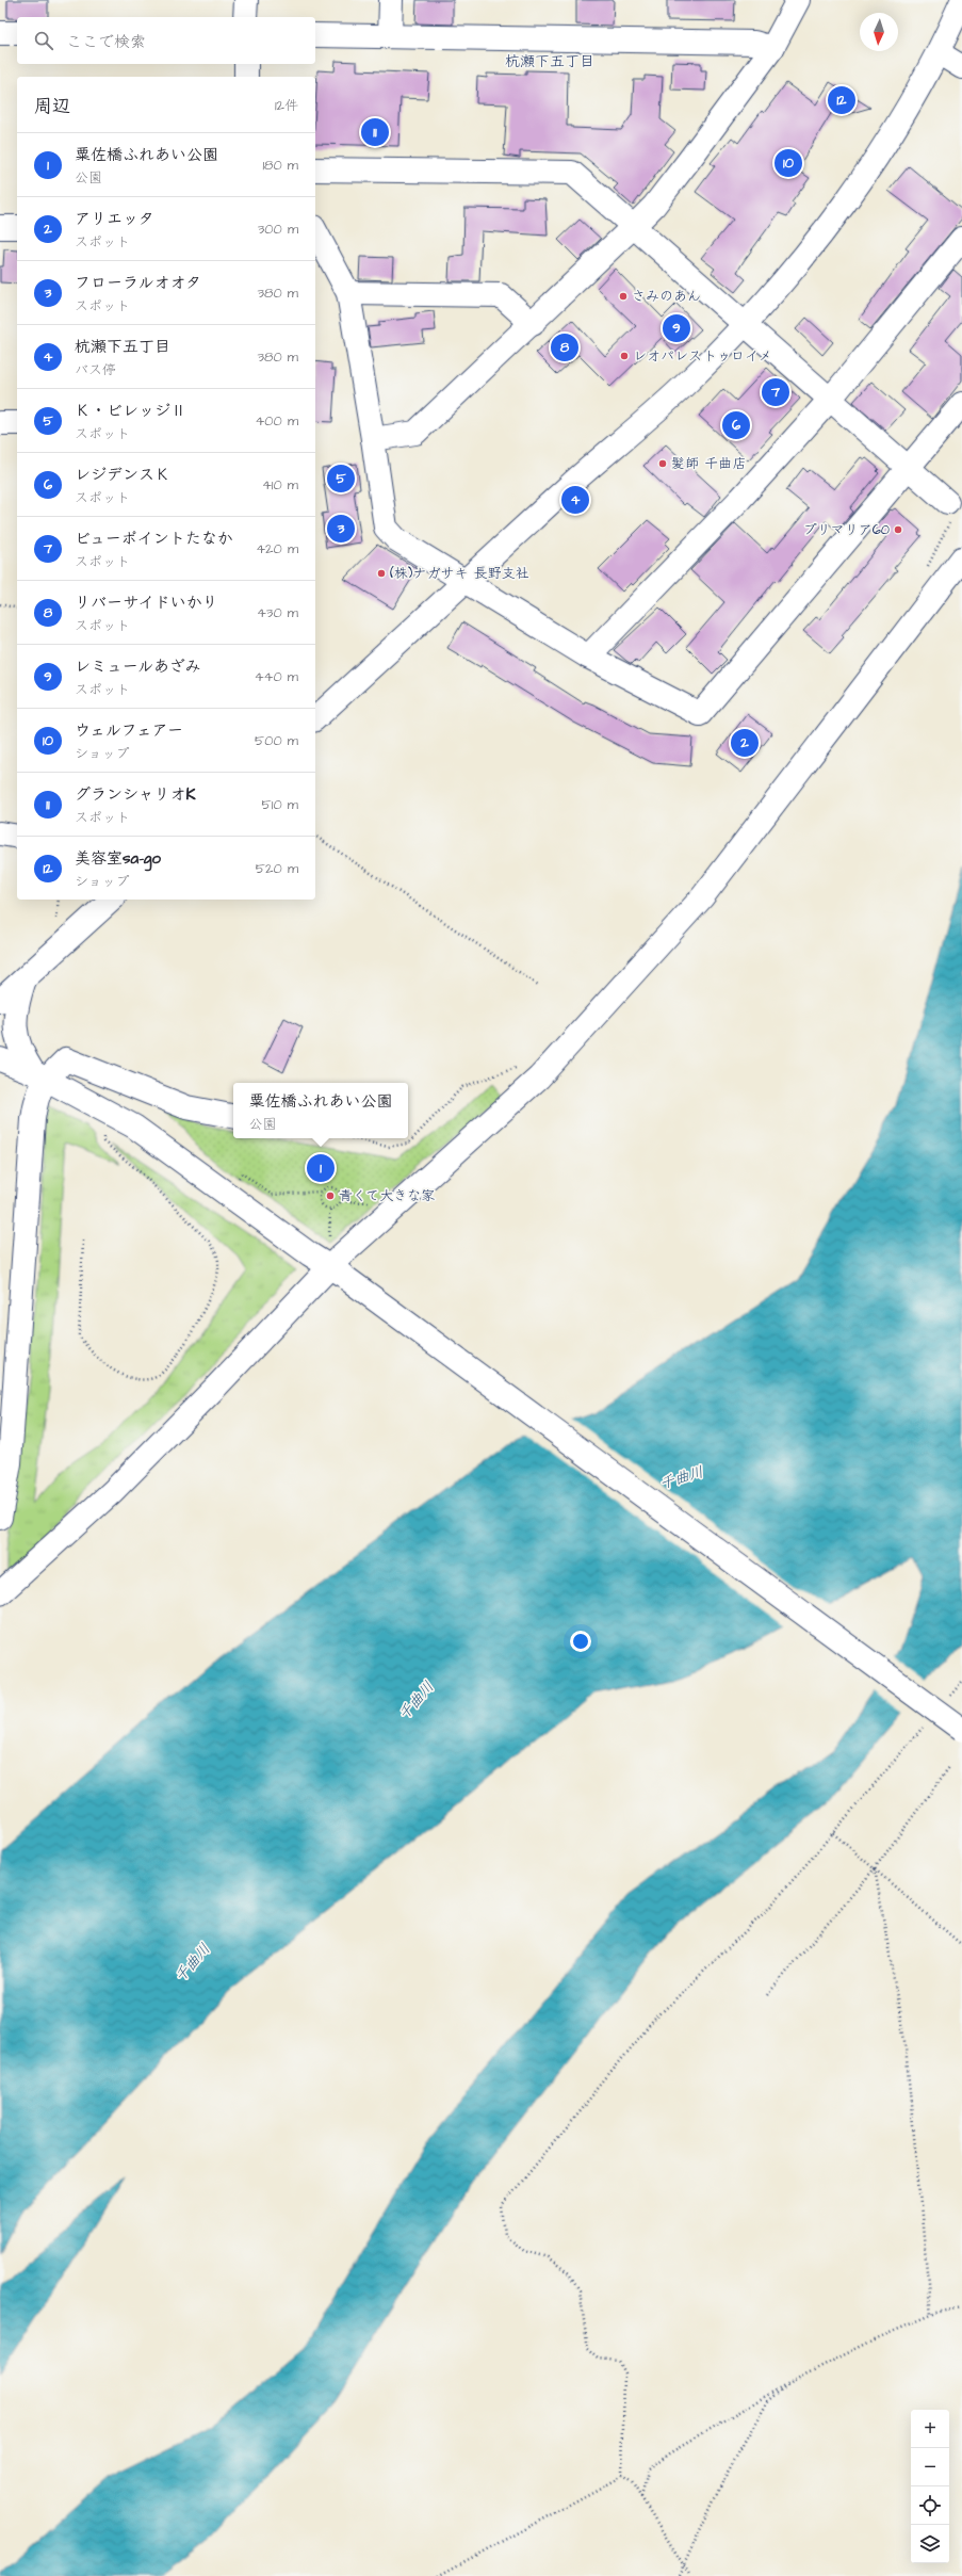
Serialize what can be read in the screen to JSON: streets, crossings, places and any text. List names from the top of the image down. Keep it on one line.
{"districts":["杭瀬下五丁目"],"water":["千曲川"],"places":["さみのあん","レオパレストゥロイメ","髪師 千曲店","プリマリア60","(株)ナガサキ 長野支社","青くて大きな家"],"north":"bottom","page":{"search":"ここで検索","heading":["周辺","12件"],"pins":["12","11","10","9","8","7","6","5","4","3","2","1"],"list":[{"mark":"1","name":"粟佐橋ふれあい公園","note":"公園","value":"180 m"},{"mark":"2","name":"アリエッタ","note":"スポット","value":"300 m"},{"mark":"3","name":"フローラルオオタ","note":"スポット","value":"380 m"},{"mark":"4","name":"杭瀬下五丁目","note":"バス停","value":"380 m"},{"mark":"5","name":"Ｋ・ビレッジⅡ","note":"スポット","value":"400 m"},{"mark":"6","name":"レジデンスＫ","note":"スポット","value":"410 m"},{"mark":"7","name":"ビューポイントたなか","note":"スポット","value":"420 m"},{"mark":"8","name":"リバーサイドいかり","note":"スポット","value":"430 m"},{"mark":"9","name":"レミュールあざみ","note":"スポット","value":"440 m"},{"mark":"10","name":"ウェルフェアー","note":"ショップ","value":"500 m"},{"mark":"11","name":"グランシャリオK","note":"スポット","value":"510 m"},{"mark":"12","name":"美容室sa-go","note":"ショップ","value":"520 m"}],"popup":["粟佐橋ふれあい公園","公園"],"map_buttons":["+","−"]}}
